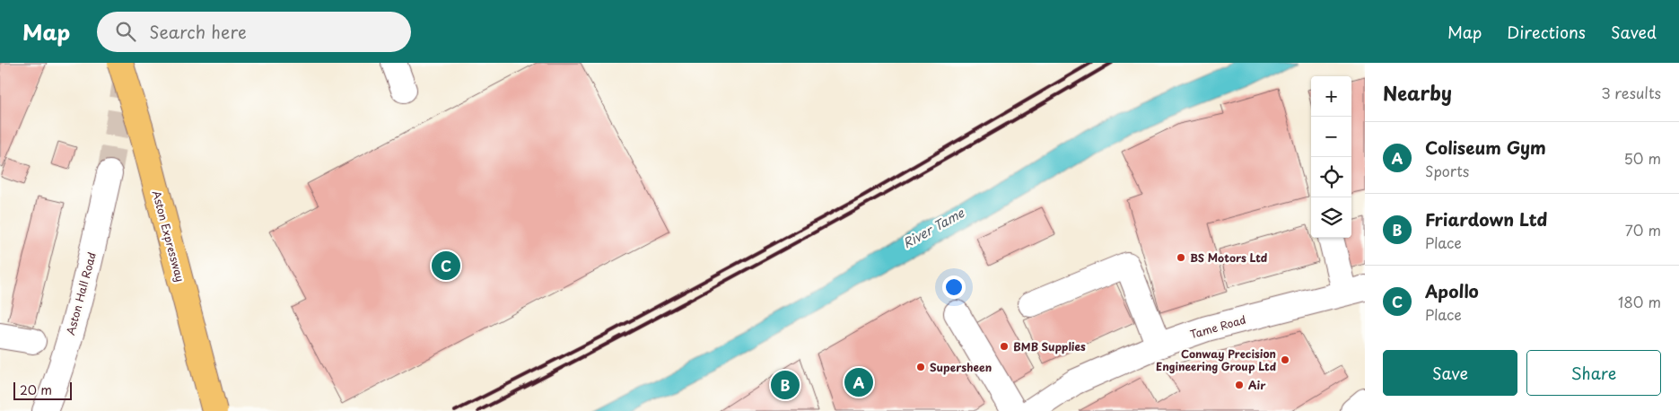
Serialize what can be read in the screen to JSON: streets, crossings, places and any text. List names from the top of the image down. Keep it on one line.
{"streets":{"highway":["Aston Expressway"],"street":["Aston Hall Road","Tame Road"]},"water":["River Tame"],"places":["BS Motors Ltd","BMB Supplies","Conway Precision Engineering Group Ltd","Supersheen","Air"],"scale_bar":"20 m","page":{"header":"Map","search":"Search here","nav":["Map","Directions","Saved"],"heading":["Nearby","3 results"],"map_buttons":["+","−"],"list":[{"mark":"A","name":"Coliseum Gym","note":"Sports","value":"50 m"},{"mark":"B","name":"Friardown Ltd","note":"Place","value":"70 m"},{"mark":"C","name":"Apollo","note":"Place","value":"180 m"}],"pins":["C","A","B"],"buttons":["Save","Share"],"scale":"20 m"}}
